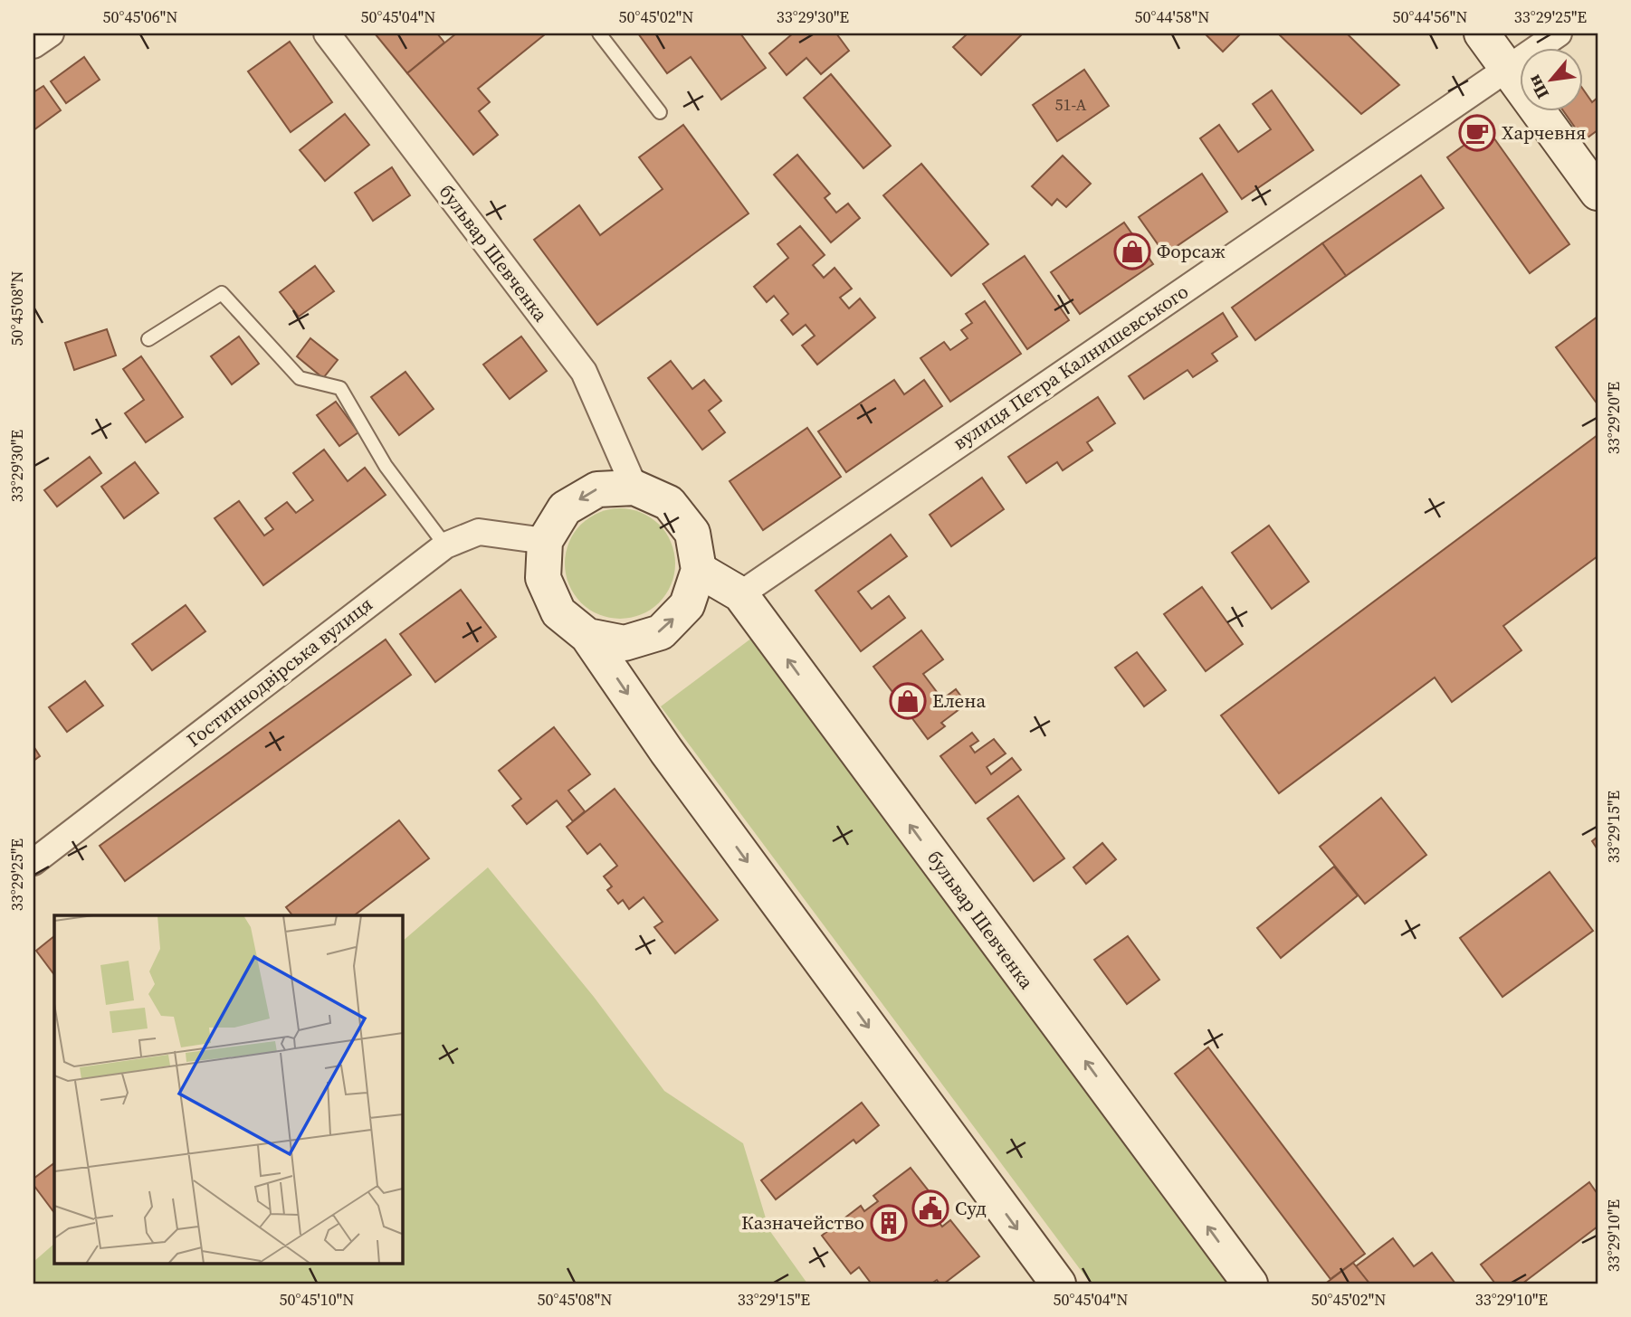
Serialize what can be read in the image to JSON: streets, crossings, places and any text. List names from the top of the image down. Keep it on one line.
{"streets":{"main road":["бульвар Шевченка"],"street":["вулиця Петра Калнишевського","Гостиннодвірська вулиця"]},"crossings":[["бульвар Шевченка","вулиця Петра Калнишевського"],["бульвар Шевченка","Гостиннодвірська вулиця"]],"one_way":["бульвар Шевченка"],"places":{"cafe":["Харчевня"],"shop":["Форсаж","Елена"],"public building":["Суд"],"building":["Казначейство"]},"house_numbers":["51-А"],"north":"bottom left","coordinates":["50°45'06\"N","50°45'04\"N","50°45'02\"N","33°29'30\"E","50°44'58\"N","50°44'56\"N","33°29'25\"E","50°45'08\"N","33°29'20\"E","33°29'15\"E","33°29'10\"E","50°45'10\"N"]}
